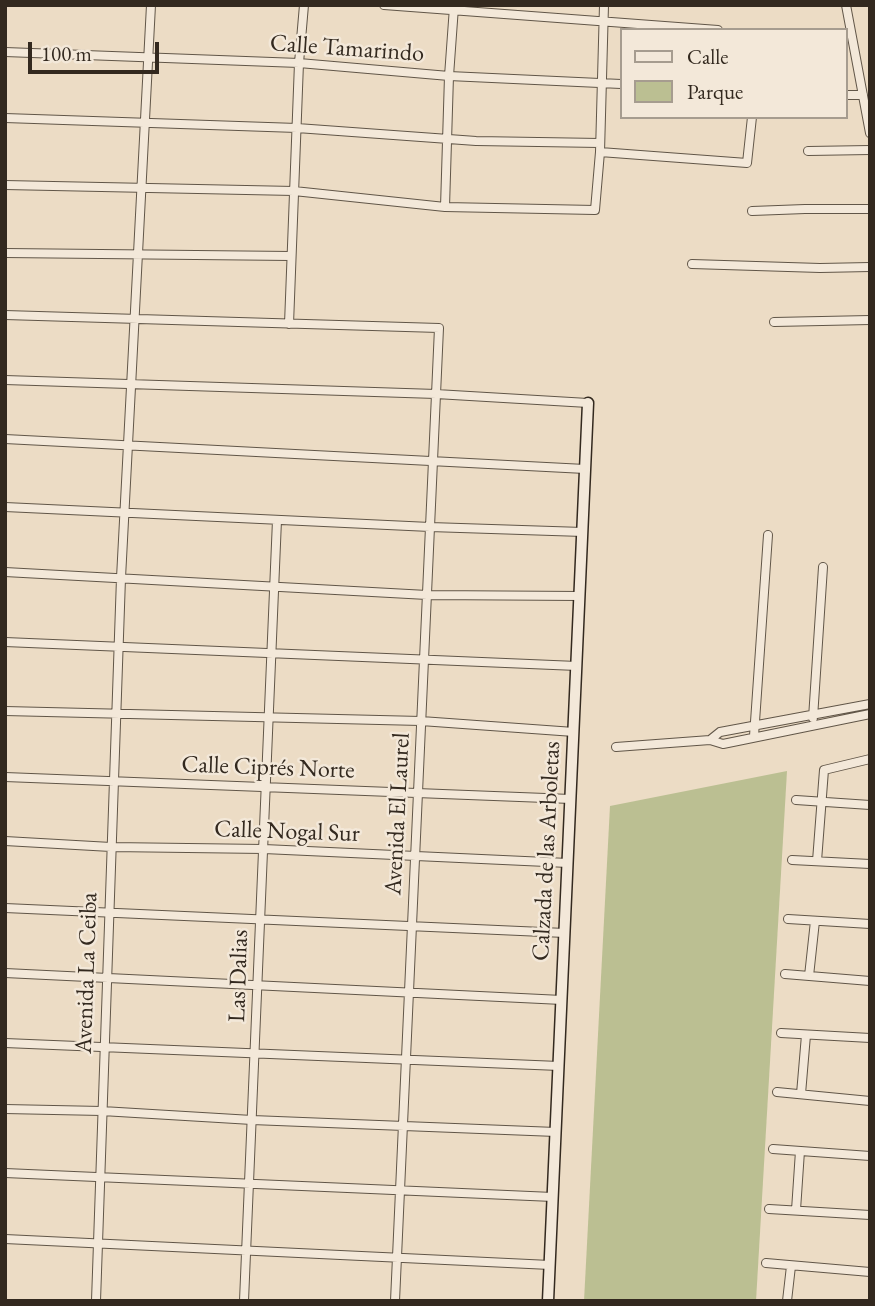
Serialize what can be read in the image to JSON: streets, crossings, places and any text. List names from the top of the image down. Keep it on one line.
{"streets":{"street":["Calle Tamarindo","Calle Ciprés Norte","Avenida El Laurel","Calle Nogal Sur","Calzada de las Arboletas","Avenida La Ceiba","Las Dalias"]},"crossings":[["Calle Tamarindo","Avenida La Ceiba"],["Calle Ciprés Norte","Avenida El Laurel"],["Calle Ciprés Norte","Calzada de las Arboletas"],["Calle Ciprés Norte","Avenida La Ceiba"],["Calle Ciprés Norte","Las Dalias"],["Avenida El Laurel","Calle Nogal Sur"],["Calle Nogal Sur","Calzada de las Arboletas"],["Calle Nogal Sur","Avenida La Ceiba"],["Calle Nogal Sur","Las Dalias"]],"legend":["Calle","Parque"],"scale_bar":"100 m"}
